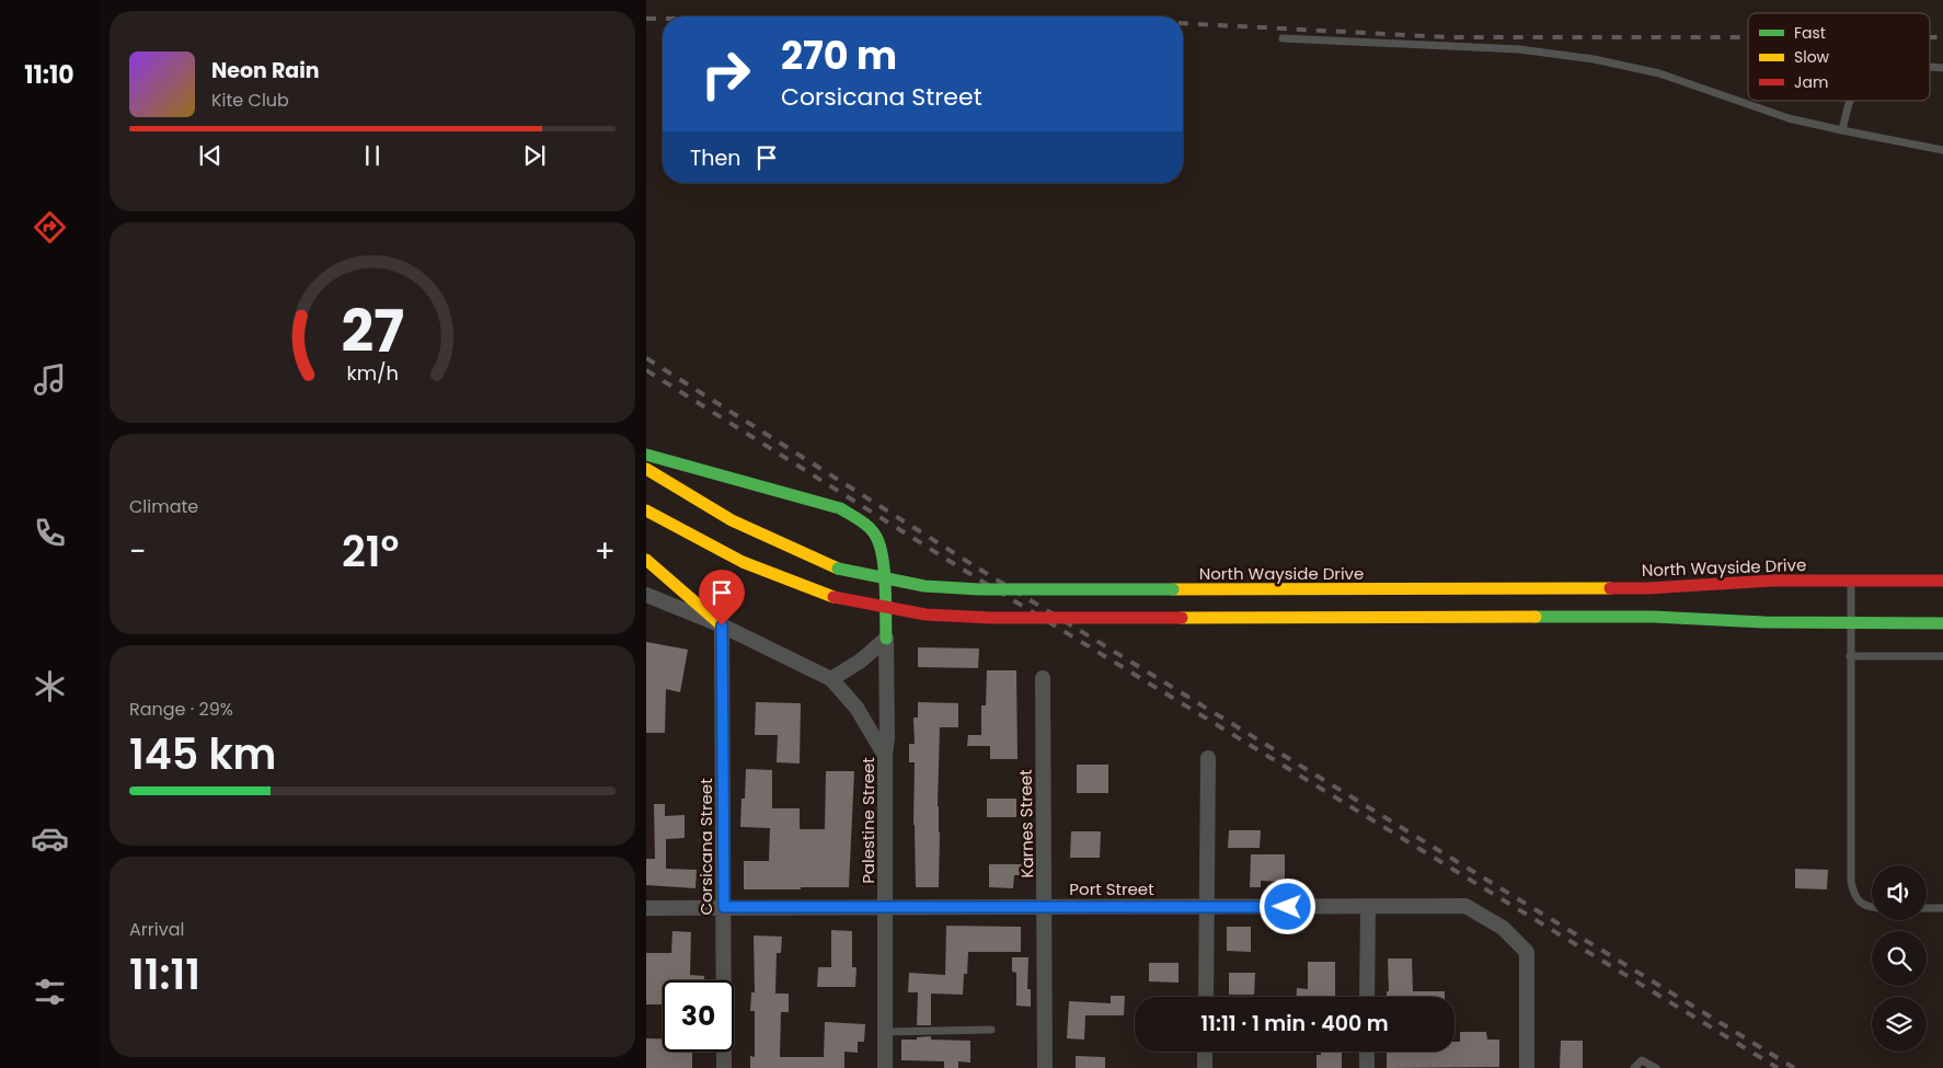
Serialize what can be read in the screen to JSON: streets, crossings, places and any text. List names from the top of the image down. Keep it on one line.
{"streets":{"main road":["North Wayside Drive"],"street":["Palestine Street","Karnes Street","Corsicana Street","Port Street"]},"crossings":[["Palestine Street","Port Street"],["Karnes Street","Port Street"],["Corsicana Street","Port Street"]],"legend":["Fast","Slow","Jam"],"page":{"tabs":"11:10","turn":["270 m","Corsicana Street"],"song":["Neon Rain","Kite Club"],"then":"Then","tile":["Climate",["Range · 29%","145 km"],["Arrival","11:11"]],"heat":["−","21°","+"],"limit":"30","trip":"11:11 · 1 min · 400 m","gauge":["27","km/h"]}}
